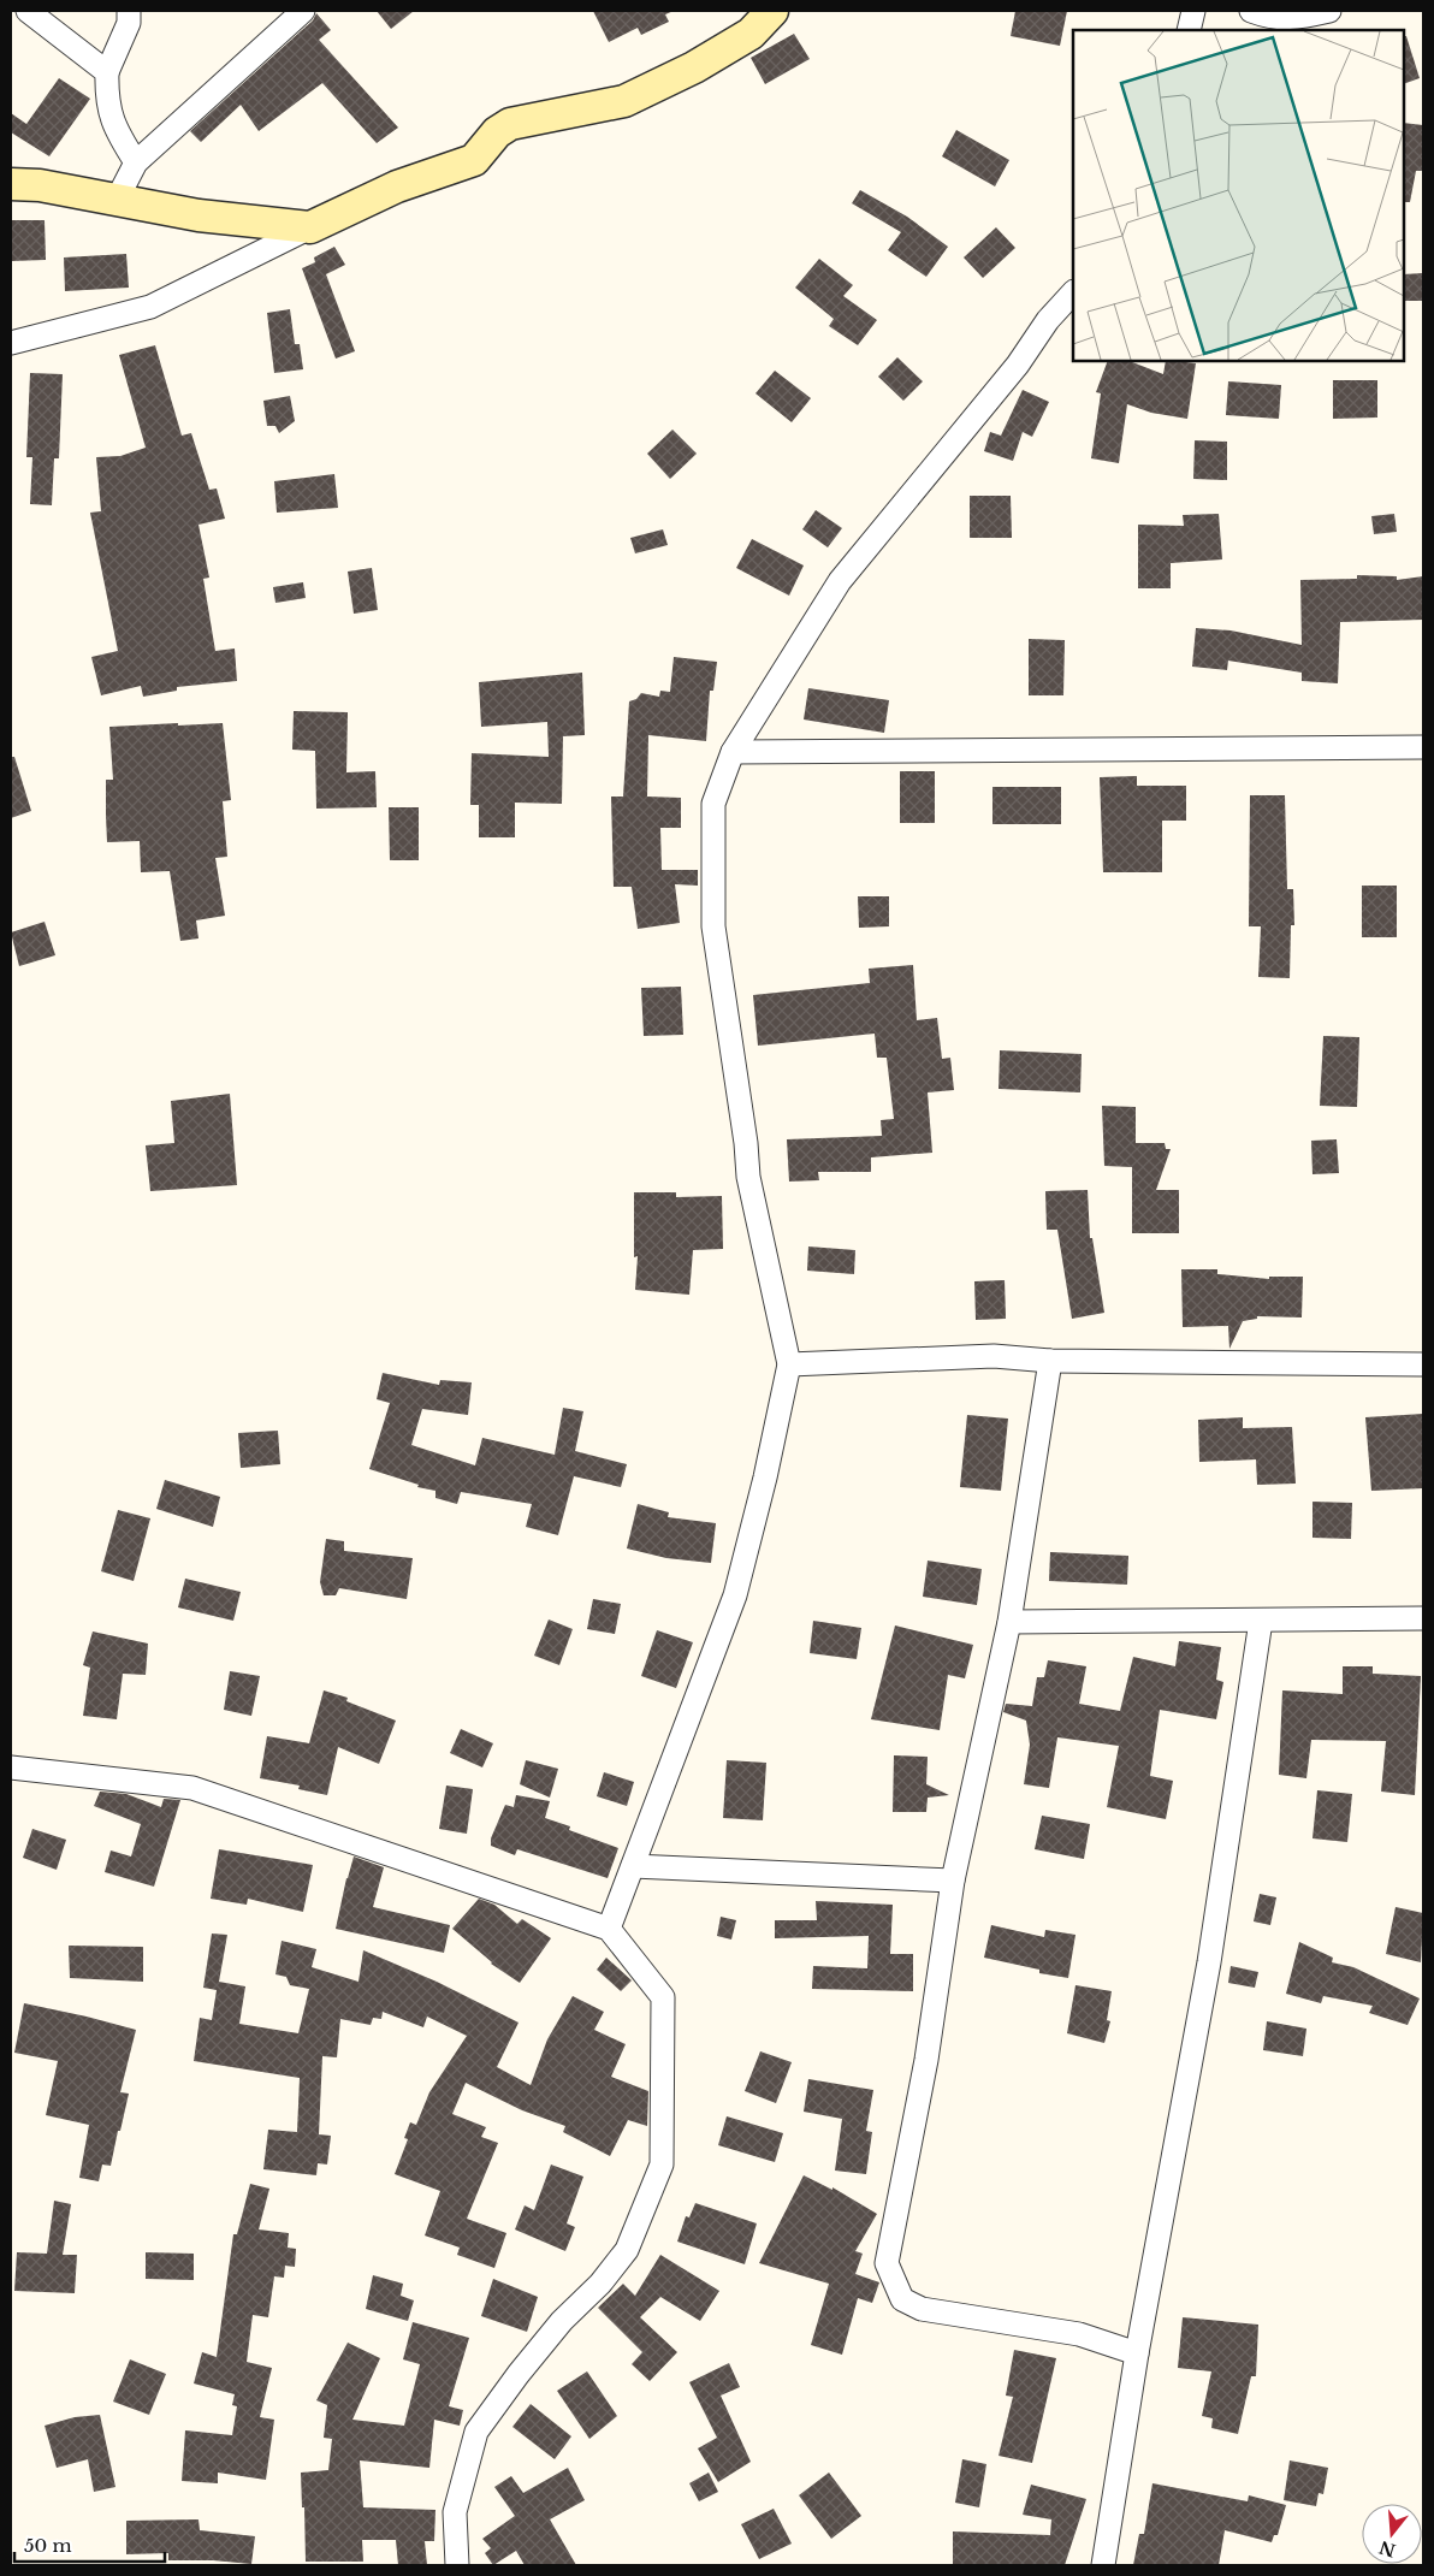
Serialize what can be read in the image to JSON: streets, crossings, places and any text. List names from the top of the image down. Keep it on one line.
{"scale_bar":"50 m","north":"bottom"}
